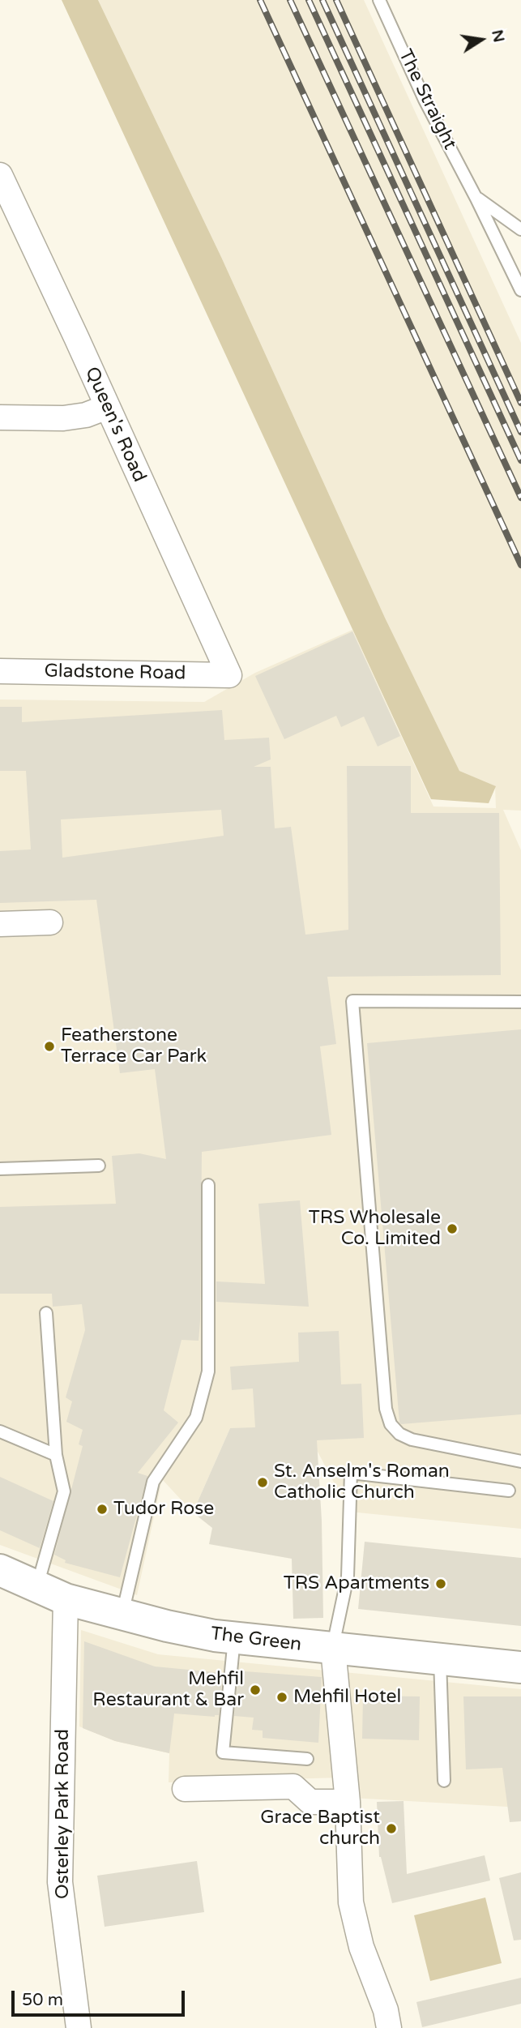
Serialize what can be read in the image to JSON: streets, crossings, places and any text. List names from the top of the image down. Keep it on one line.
{"streets":{"street":["Queen's Road","Gladstone Road","The Green","Osterley Park Road"],"lane":["The Straight"]},"crossings":[["Queen's Road","Gladstone Road"],["The Green","Osterley Park Road"]],"places":["Featherstone Terrace Car Park","TRS Wholesale Co. Limited","St. Anselm's Roman Catholic Church","Tudor Rose","TRS Apartments","Mehfil Restaurant & Bar","Mehfil Hotel","Grace Baptist church"],"scale_bar":"50 m","north":"right"}
